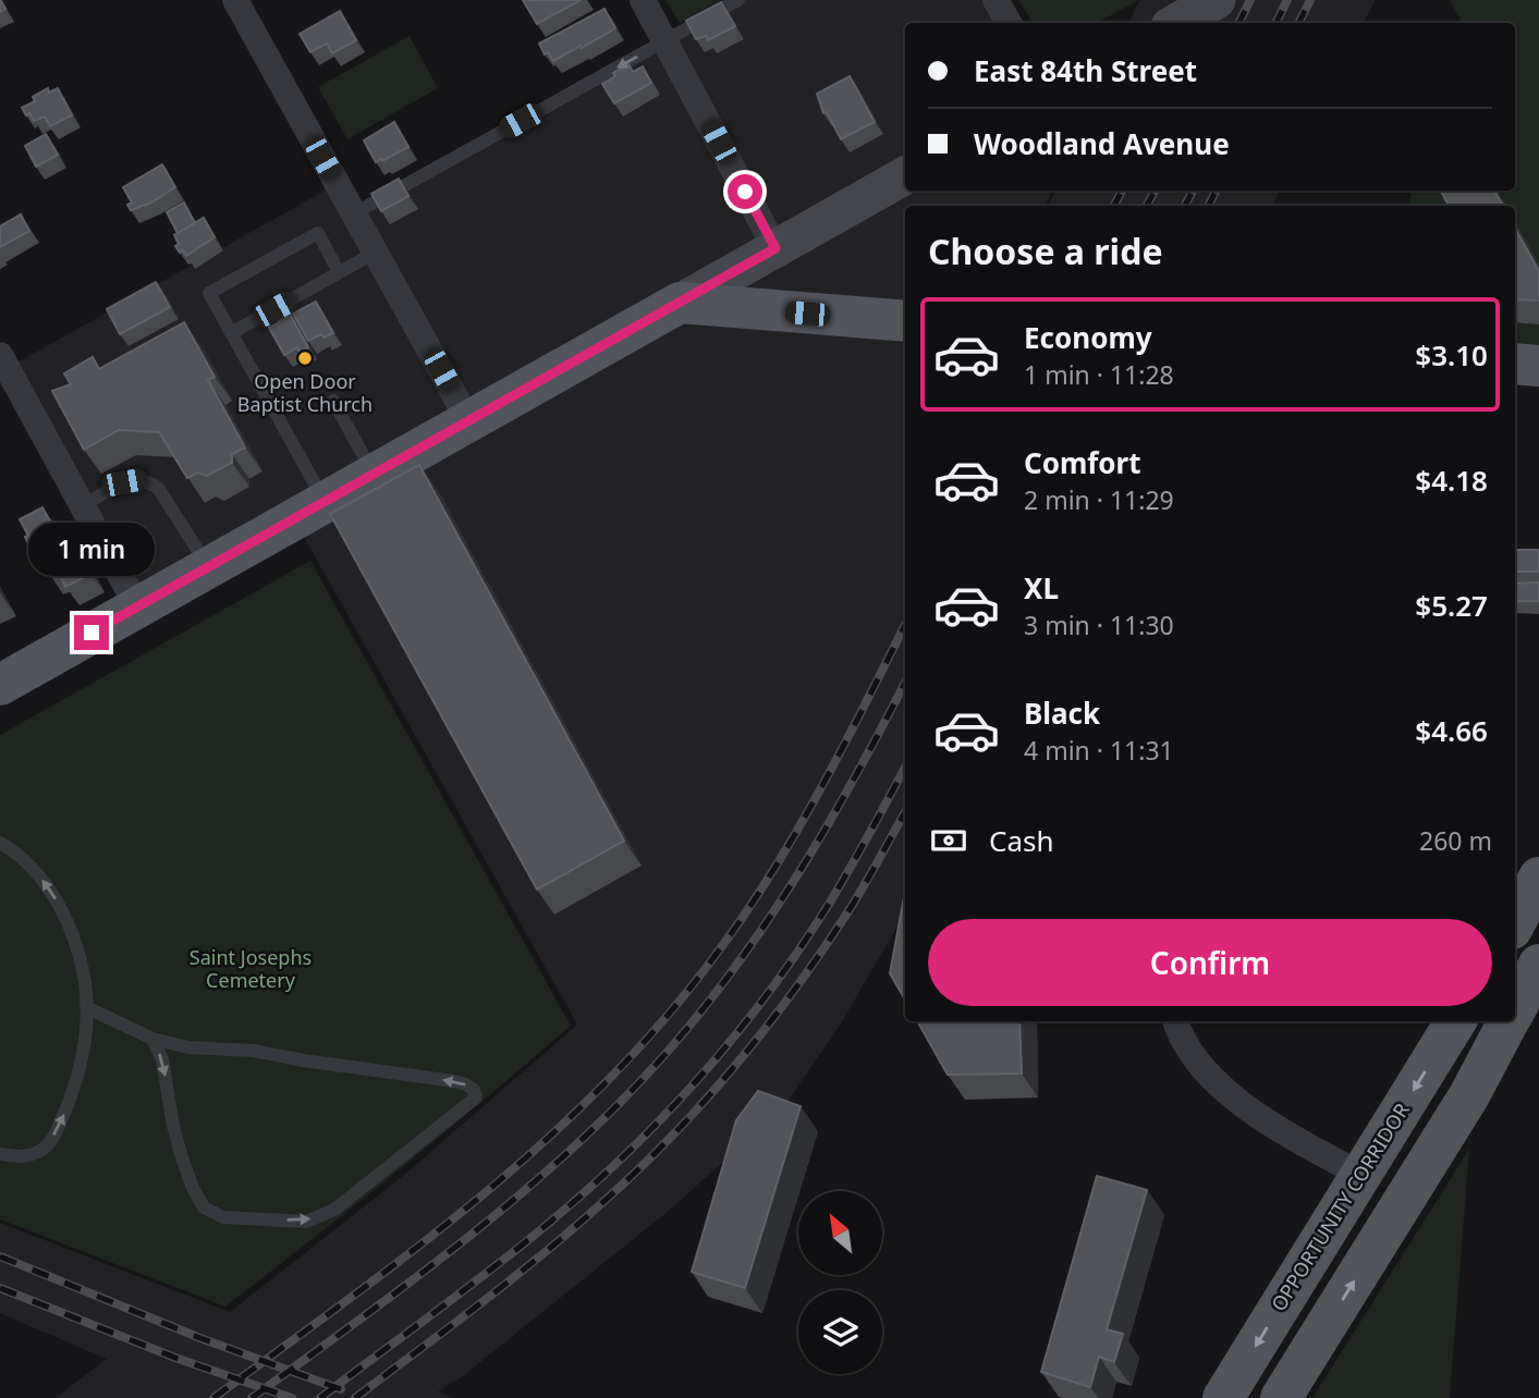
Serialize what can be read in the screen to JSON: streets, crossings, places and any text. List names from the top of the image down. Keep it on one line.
{"streets":{"main road":["OPPORTUNITY CORRIDOR"]},"parks":["Saint Josephs Cemetery"],"places":["Open Door Baptist Church"],"north":"top left","page":{"banner":["East 84th Street","Woodland Avenue"],"heading":"Choose a ride","list":[{"name":"Economy","note":"1 min · 11:28","value":"$3.10"},{"name":"Comfort","note":"2 min · 11:29","value":"$4.18"},{"name":"XL","note":"3 min · 11:30","value":"$5.27"},{"name":"Black","note":"4 min · 11:31","value":"$4.66"}],"bubble":"1 min","pay":["Cash","260 m"],"buttons":"Confirm"}}
